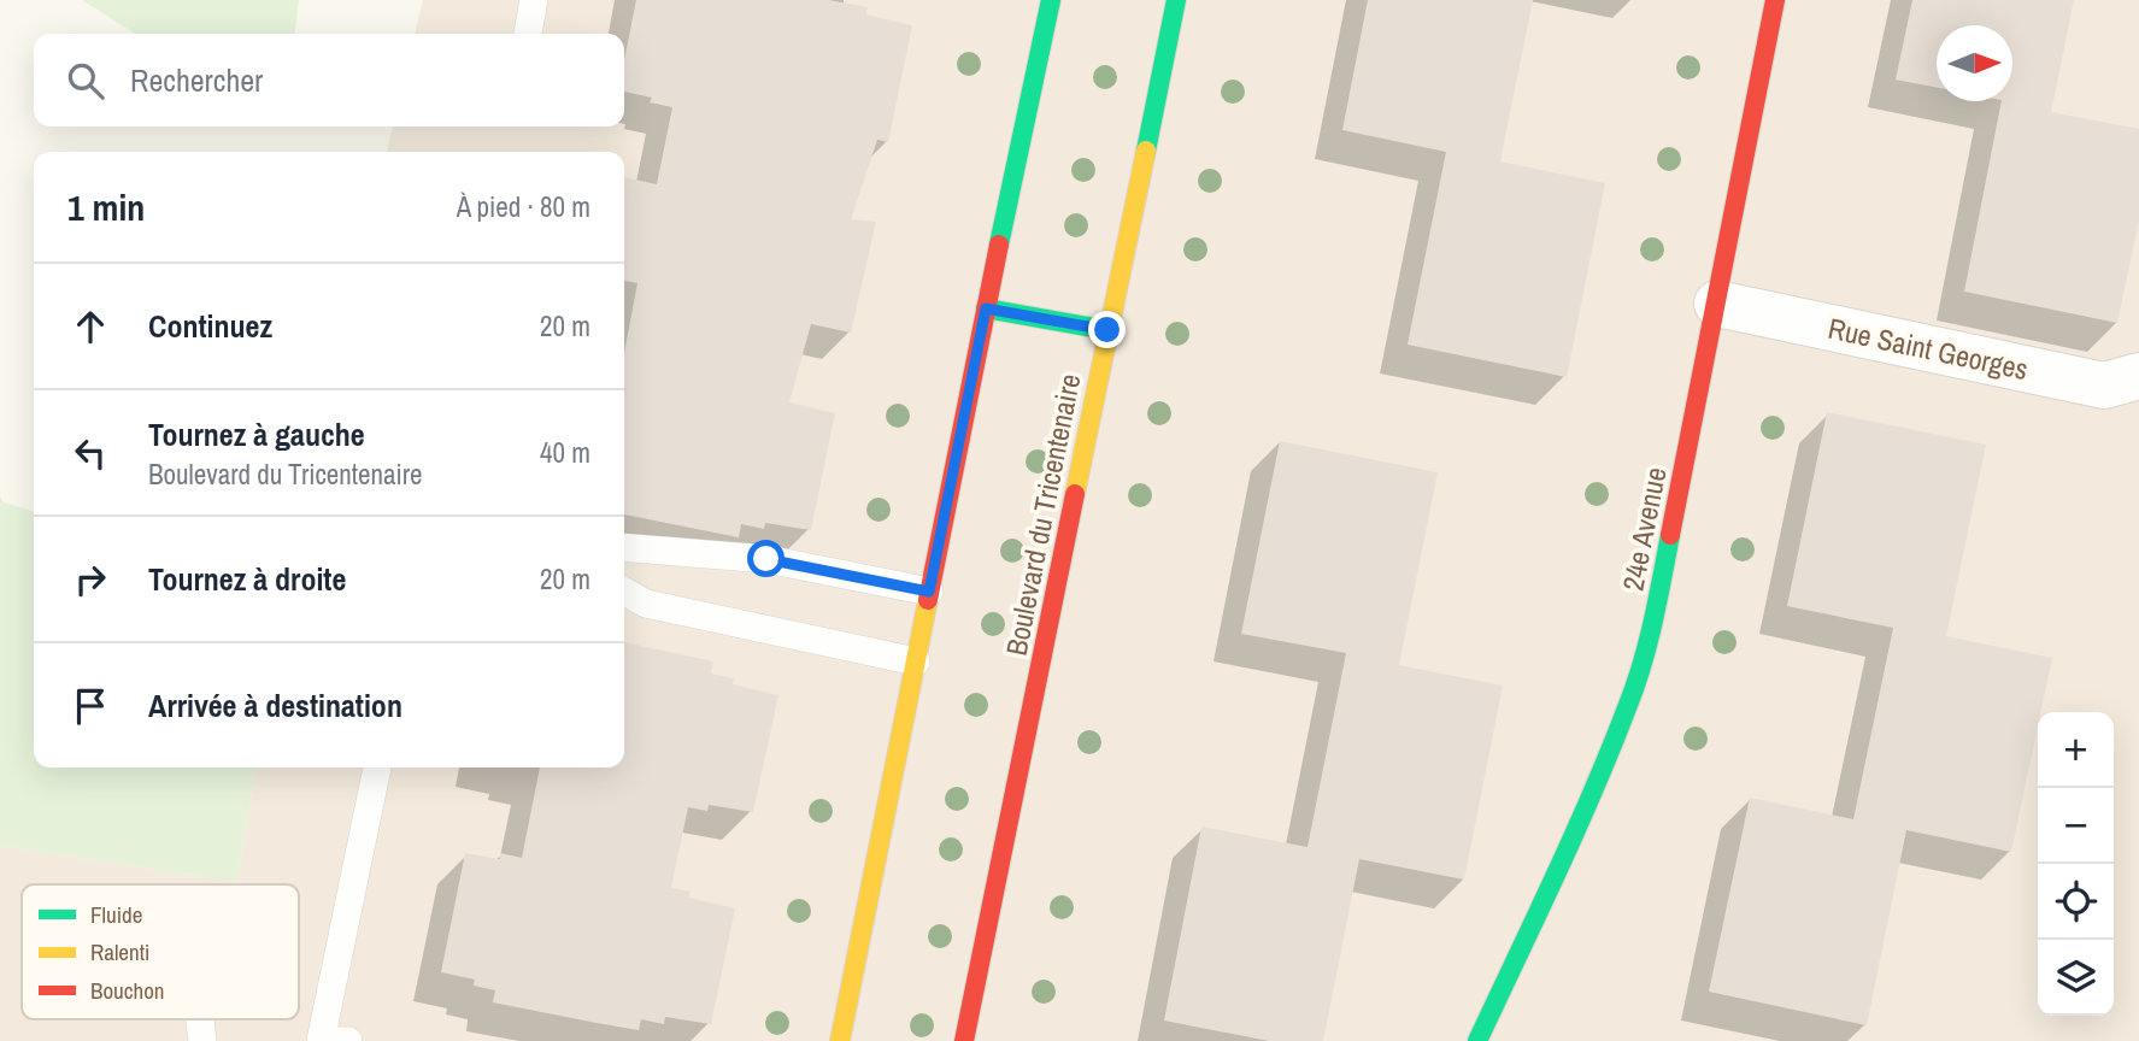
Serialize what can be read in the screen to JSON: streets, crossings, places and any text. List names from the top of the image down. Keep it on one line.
{"streets":{"street":["Rue Saint Georges","Boulevard du Tricentenaire","24e Avenue"]},"crossings":[["Rue Saint Georges","24e Avenue"]],"legend":["Fluide","Ralenti","Bouchon"],"north":"right","page":{"search":"Rechercher","heading":["1 min","À pied · 80 m"],"list":[["Continuez","20 m"],["Tournez à gauche","Boulevard du Tricentenaire","40 m"],["Tournez à droite","20 m"],"Arrivée à destination"],"map_buttons":["+","−"]}}
